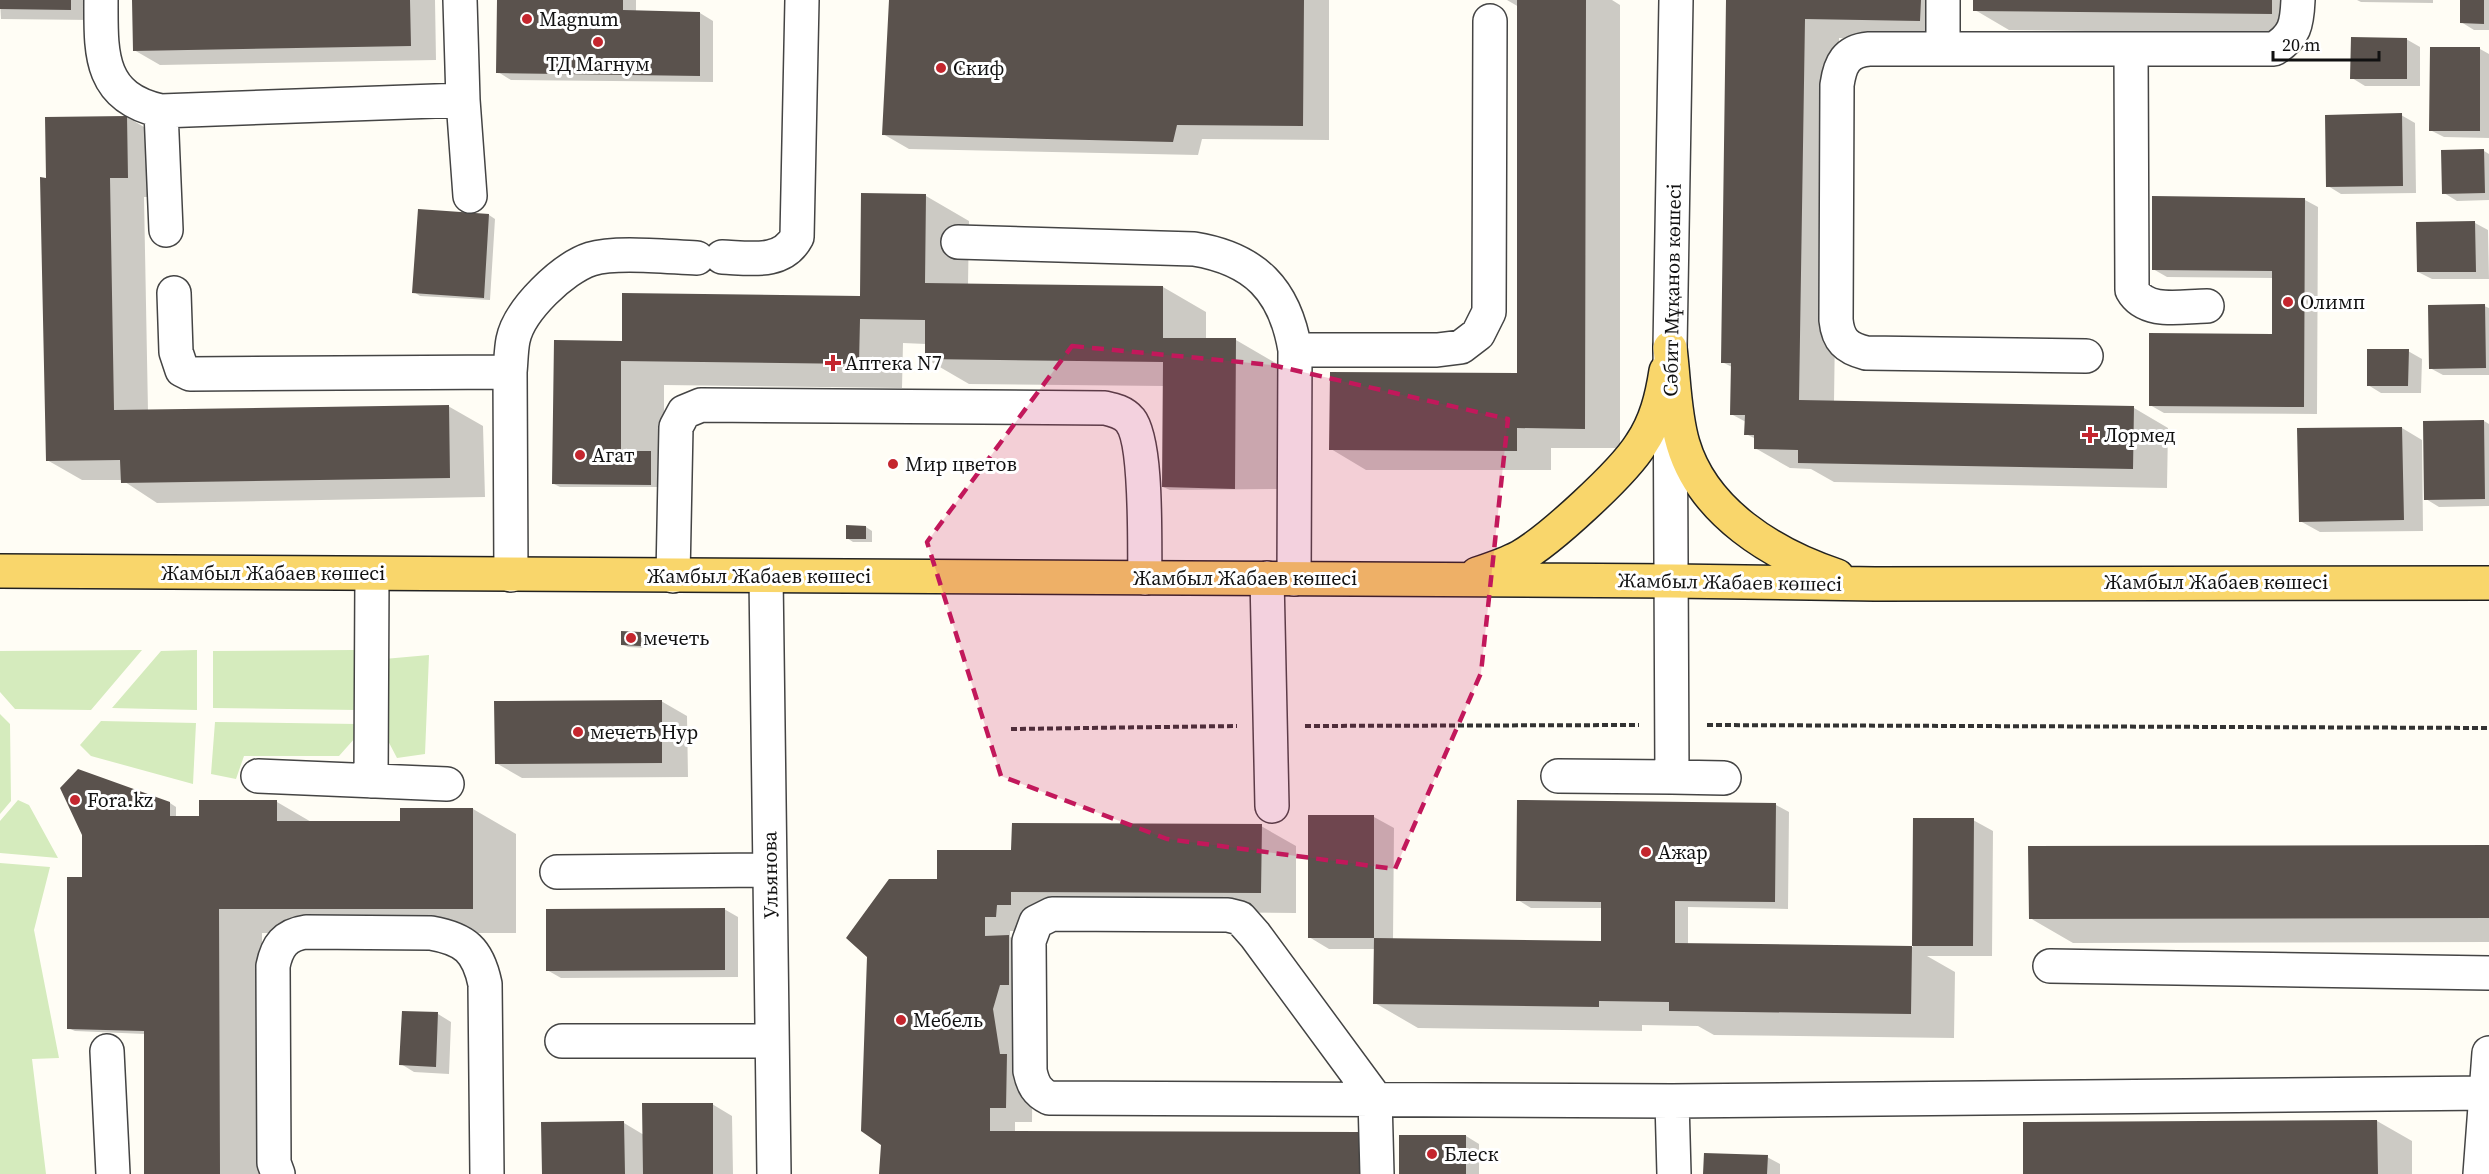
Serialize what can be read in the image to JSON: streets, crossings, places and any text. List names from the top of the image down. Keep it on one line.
{"streets":{"main road":["Жамбыл Жабаев көшесі"],"street":["Сәбит Мұқанов көшесі","Ульянова"]},"crossings":[["Сәбит Мұқанов көшесі","Жамбыл Жабаев көшесі"],["Жамбыл Жабаев көшесі","Ульянова"]],"places":{"other":["Magnum","ТД Магнум","Скиф","Олимп","Агат","Мир цветов","мечеть","мечеть Нур","Fora.kz","Ажар","Мебель","Блеск"],"health":["Аптека N7","Лормед"]},"scale_bar":"20 m"}
